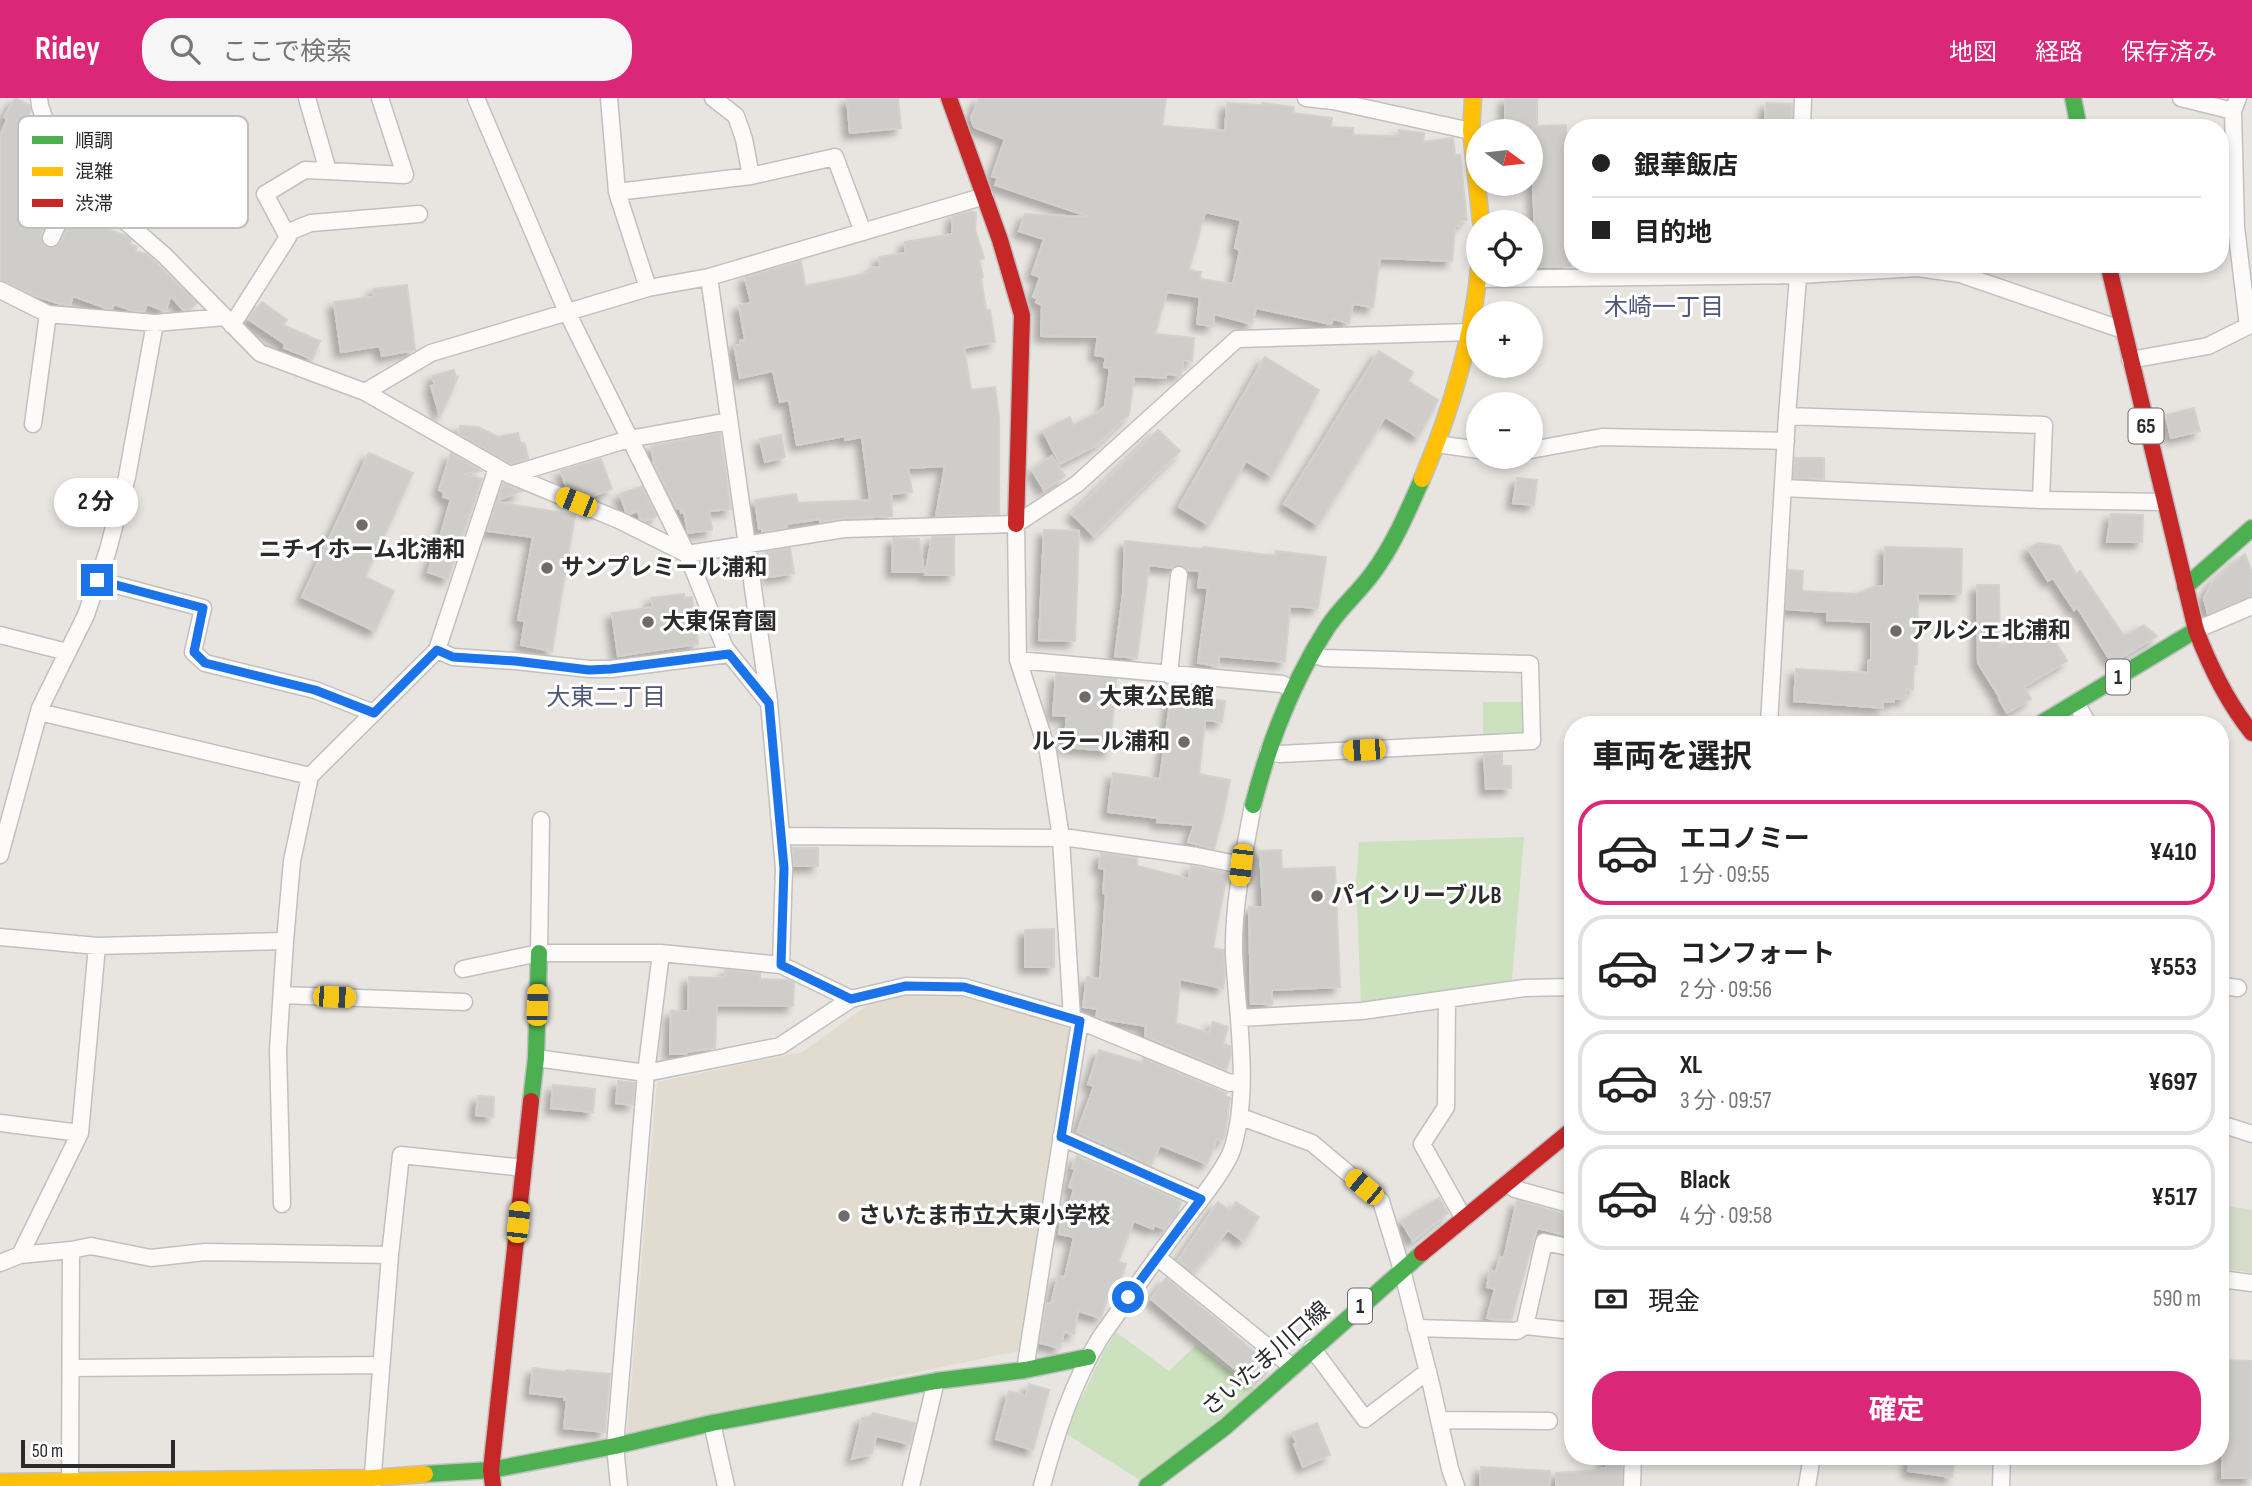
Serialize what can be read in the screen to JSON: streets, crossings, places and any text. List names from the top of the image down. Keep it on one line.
{"streets":{"street":["65","1","さいたま川口線"]},"districts":["木崎一丁目","大東二丁目"],"places":["ニチイホーム北浦和","サンプレミール浦和","大東保育園","アルシェ北浦和","大東公民館","ルラール浦和","パインリーブルB","さいたま市立大東小学校"],"legend":["順調","混雑","渋滞"],"scale_bar":"50 m","north":"right","page":{"header":"Ridey","search":"ここで検索","nav":["地図","経路","保存済み"],"map_buttons":["+","−"],"banner":["銀華飯店","目的地"],"bubble":"2 分","heading":"車両を選択","list":[{"name":"エコノミー","note":"1 分 · 09:55","value":"¥410"},{"name":"コンフォート","note":"2 分 · 09:56","value":"¥553"},{"name":"XL","note":"3 分 · 09:57","value":"¥697"},{"name":"Black","note":"4 分 · 09:58","value":"¥517"}],"pay":["現金","590 m"],"buttons":"確定","scale":"50 m"}}
